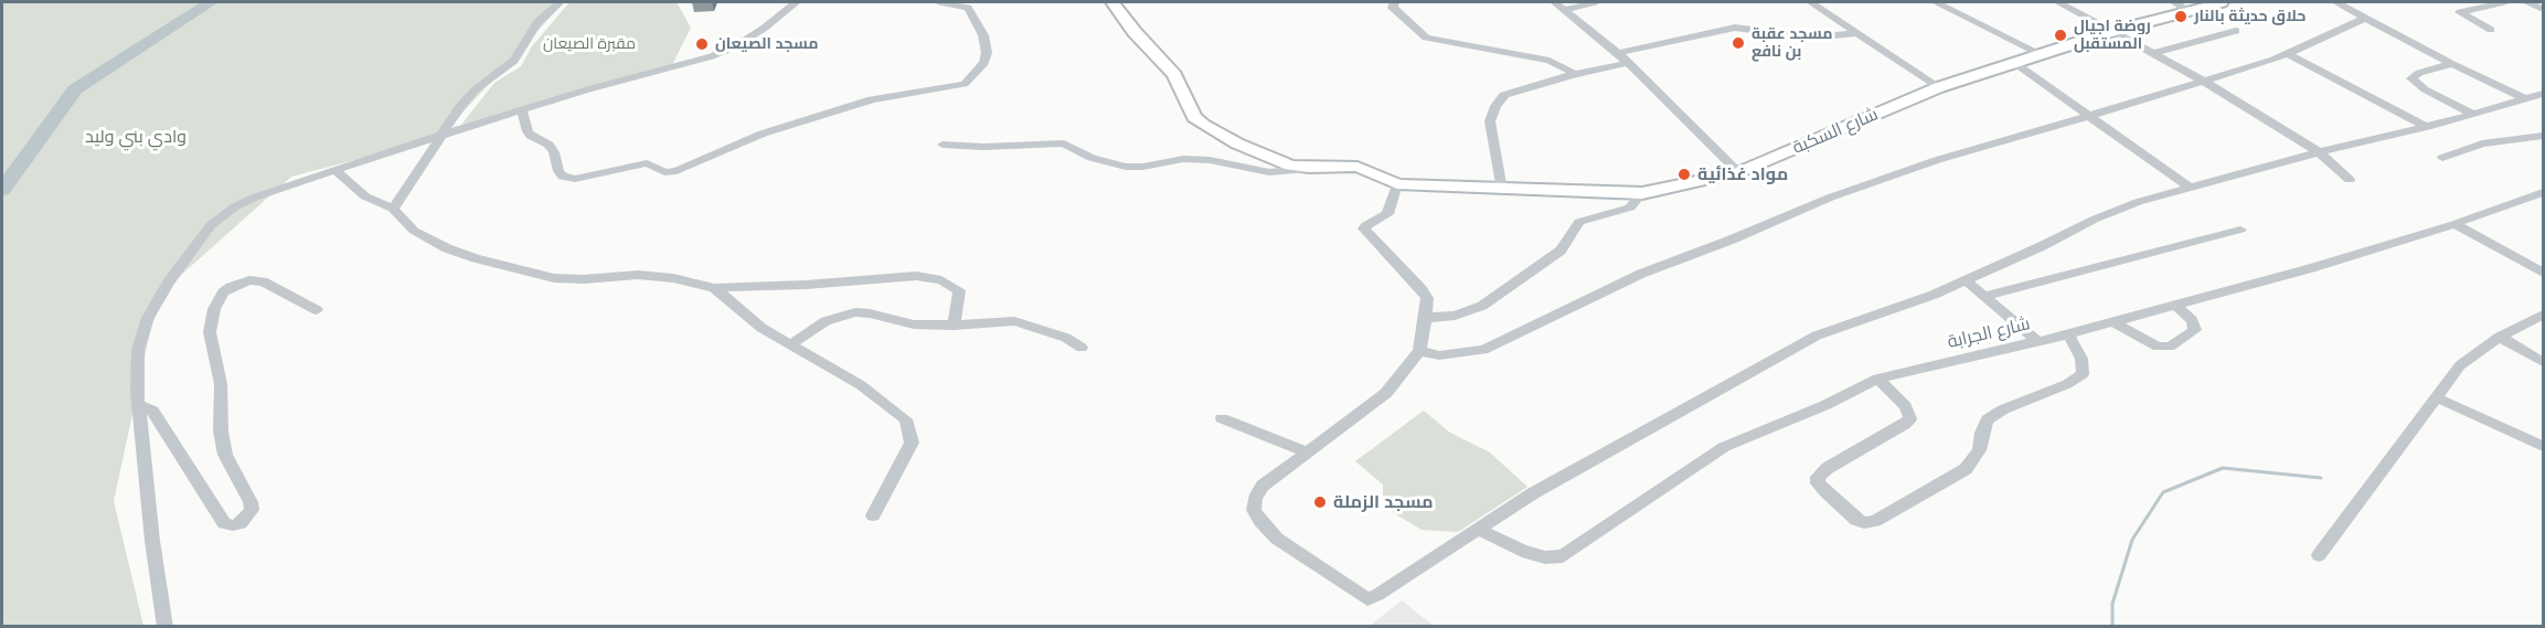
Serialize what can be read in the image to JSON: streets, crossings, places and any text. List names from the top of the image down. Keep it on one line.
{"streets":{"main road":["شارع السكبة"],"street":["شارع الجرابة"]},"parks":["مقبرة الصيعان","وادي بني وليد"],"places":["حلاق حديثة بالنار","روضة اجيال المستقبل","مسجد عقبة بن نافع","مسجد الصيعان","مواد غذائية","مسجد الزملة"]}
